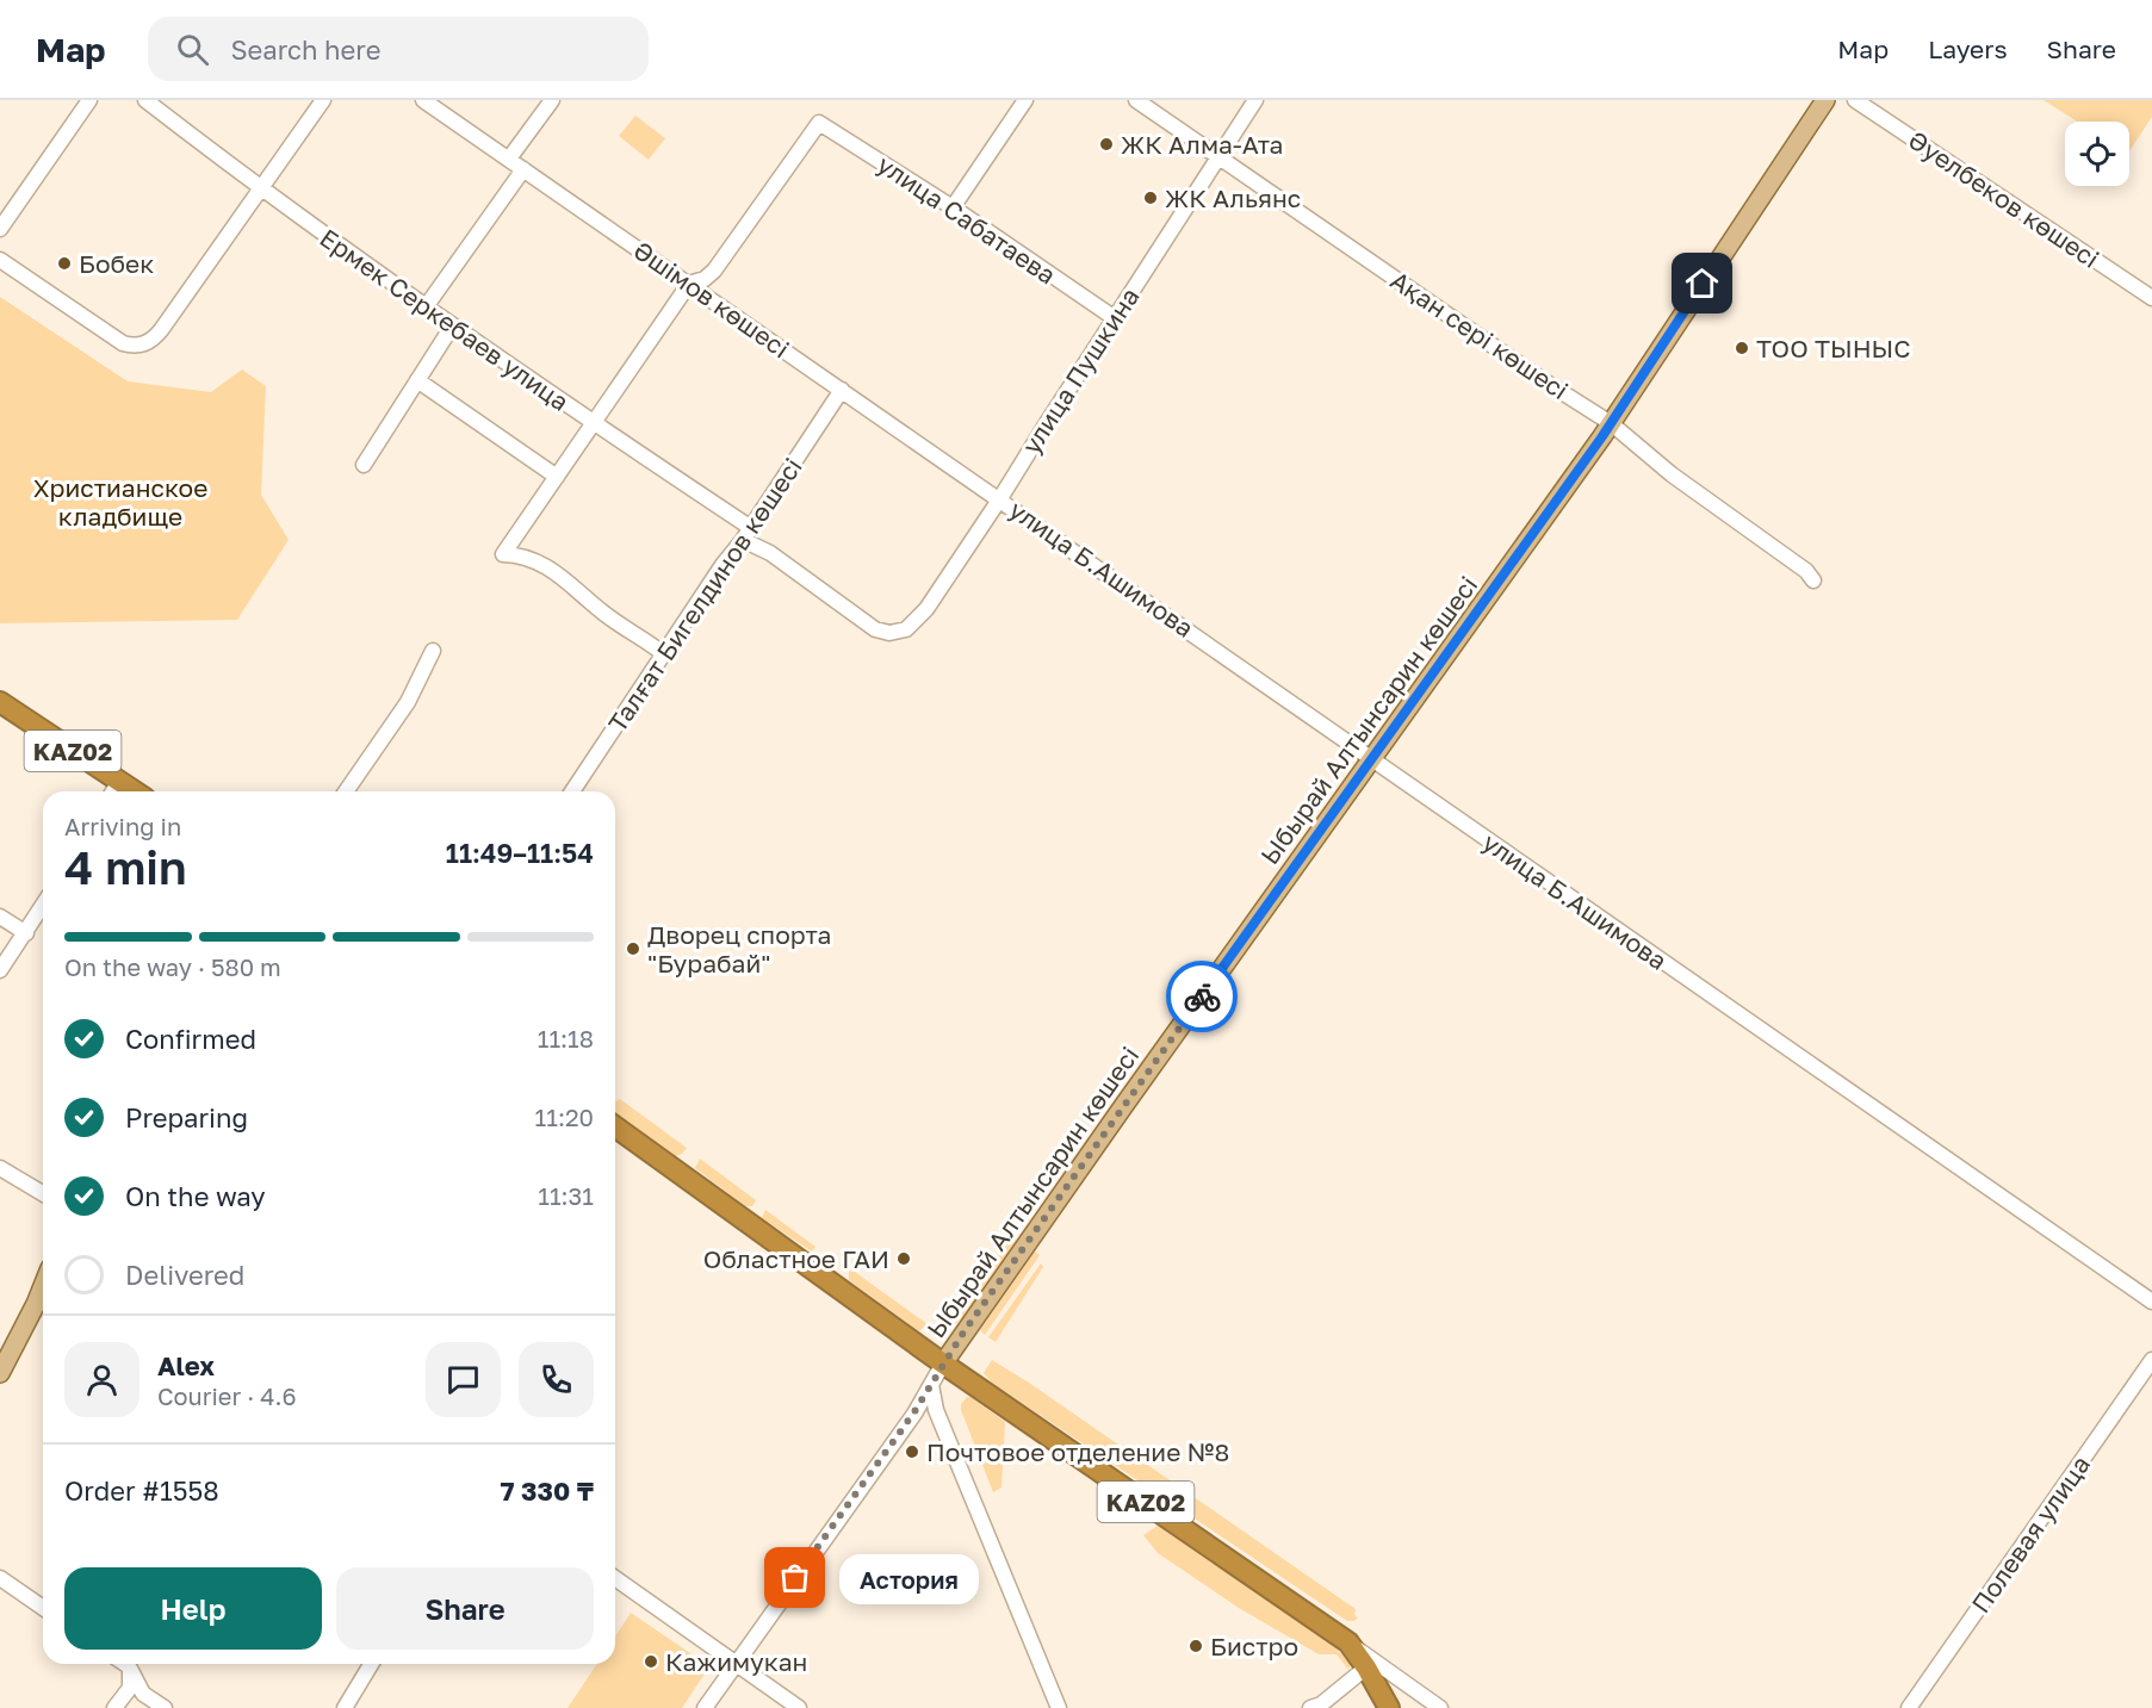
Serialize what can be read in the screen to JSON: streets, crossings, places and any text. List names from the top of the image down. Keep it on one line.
{"streets":{"highway":["KАZ02"],"main road":["Ыбырай Алтынсарин көшесі"],"street":["Әуелбеков көшесі","улица Сабатаева","Әшімов көшесі","Ермек Серкебаев улица","Ақан сері көшесі","улица Пушкина","улица Б.Ашимова","Талғат Бигелдинов көшесі","Полевая улица"]},"crossings":[["улица Сабатаева","Әшімов көшесі"],["улица Сабатаева","улица Пушкина"],["Әшімов көшесі","улица Пушкина"],["Әшімов көшесі","улица Б.Ашимова"],["Әшімов көшесі","Талғат Бигелдинов көшесі"],["Ермек Серкебаев улица","улица Пушкина"],["Ермек Серкебаев улица","Талғат Бигелдинов көшесі"],["Ақан сері көшесі","улица Пушкина"],["Ақан сері көшесі","Ыбырай Алтынсарин көшесі"],["улица Пушкина","улица Б.Ашимова"],["улица Б.Ашимова","Ыбырай Алтынсарин көшесі"],["Ыбырай Алтынсарин көшесі","KАZ02"]],"parks":["Христианское кладбище"],"places":["ЖК Алма-Ата","ЖК Альянс","Бобек","ТОО ТЫНЫС","Дворец спорта \"Бурабай\"","Областное ГАИ","Почтовое отделение №8","Астория","Бистро","Кажимукан"],"page":{"header":"Map","search":"Search here","nav":["Map","Layers","Share"],"heading":["4 min","Arriving in","11:49–11:54"],"panel":["Alex","Courier · 4.6","Order #1558","7 330 ₸"],"bar":"On the way · 580 m","list":[["Confirmed","11:18"],["Preparing","11:20"],["On the way","11:31"],"Delivered"],"buttons":["Help","Share"],"bubble":"Астория"}}
